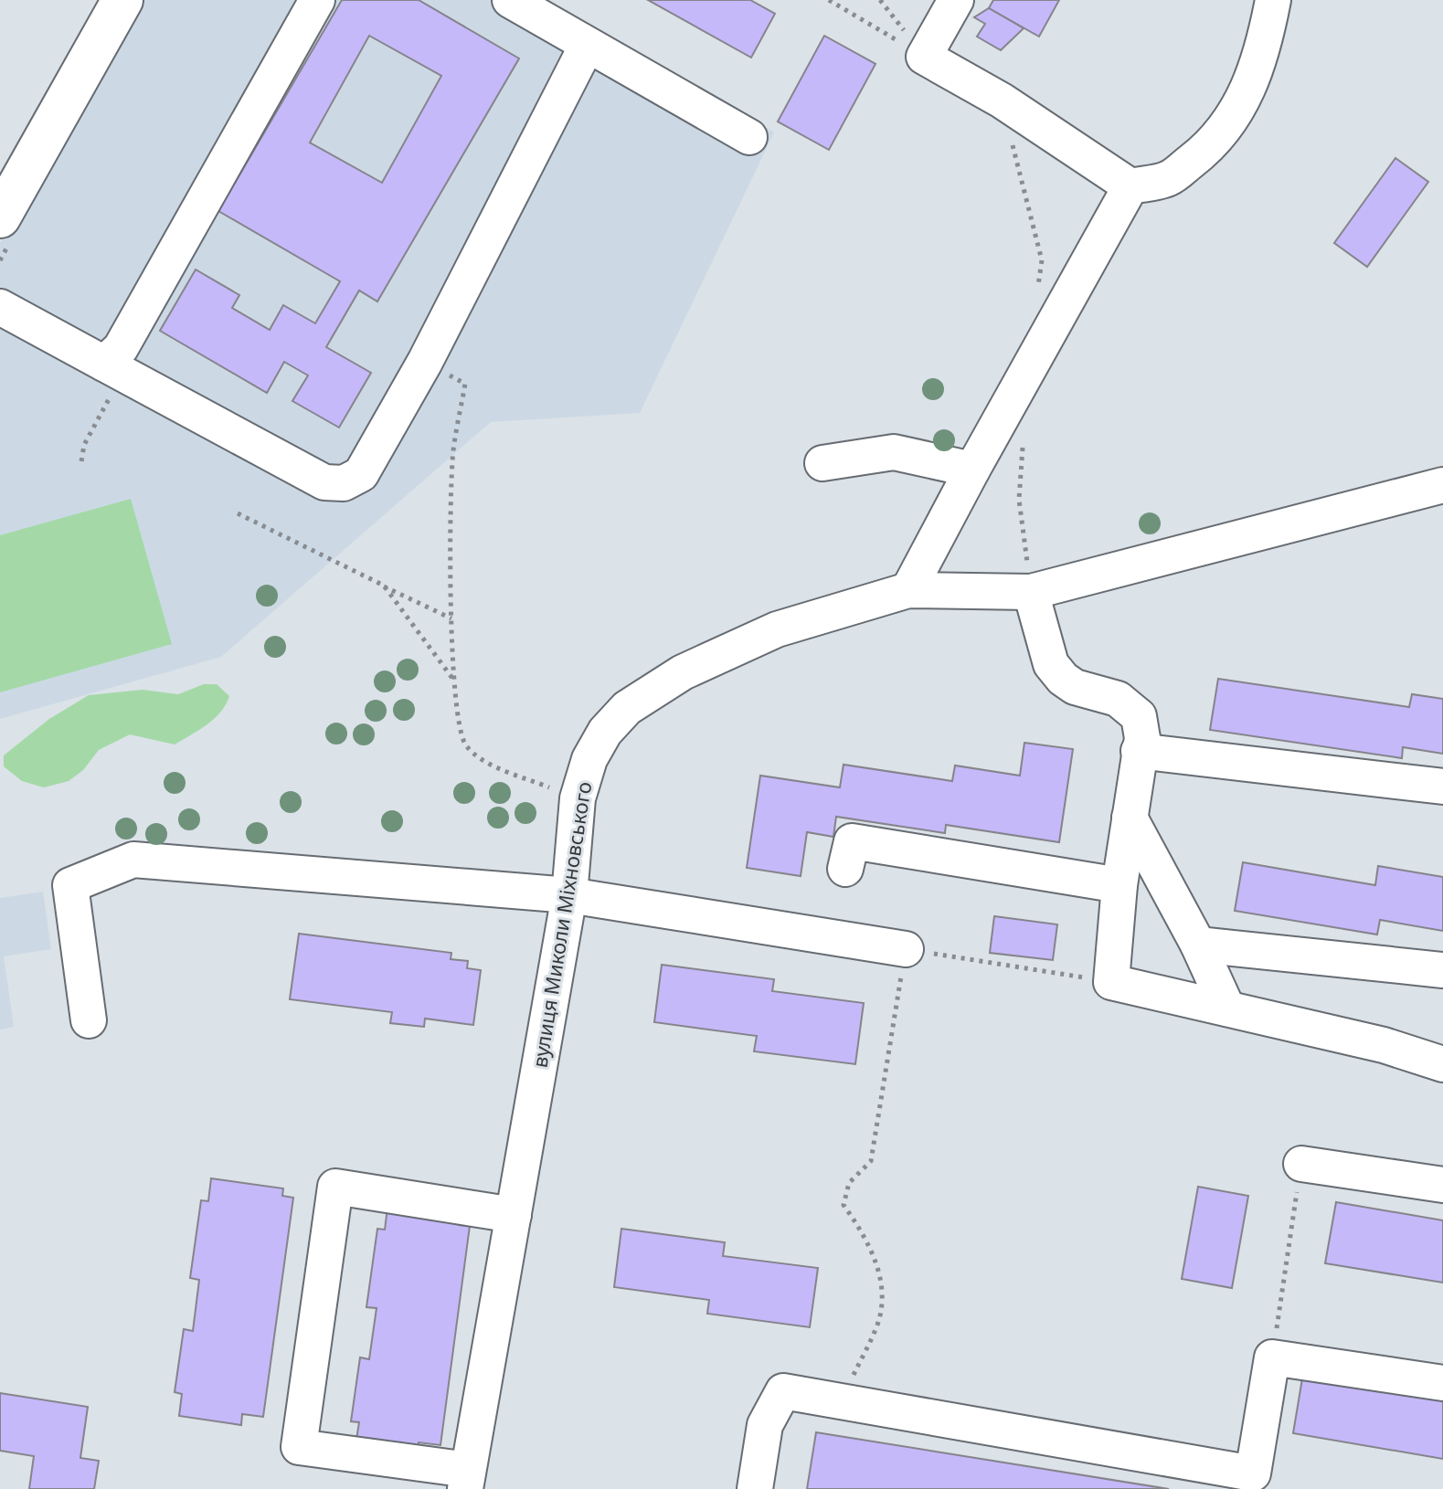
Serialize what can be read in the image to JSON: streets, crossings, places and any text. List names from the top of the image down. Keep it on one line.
{"streets":{"street":["вулиця Миколи Міхновського"]}}
